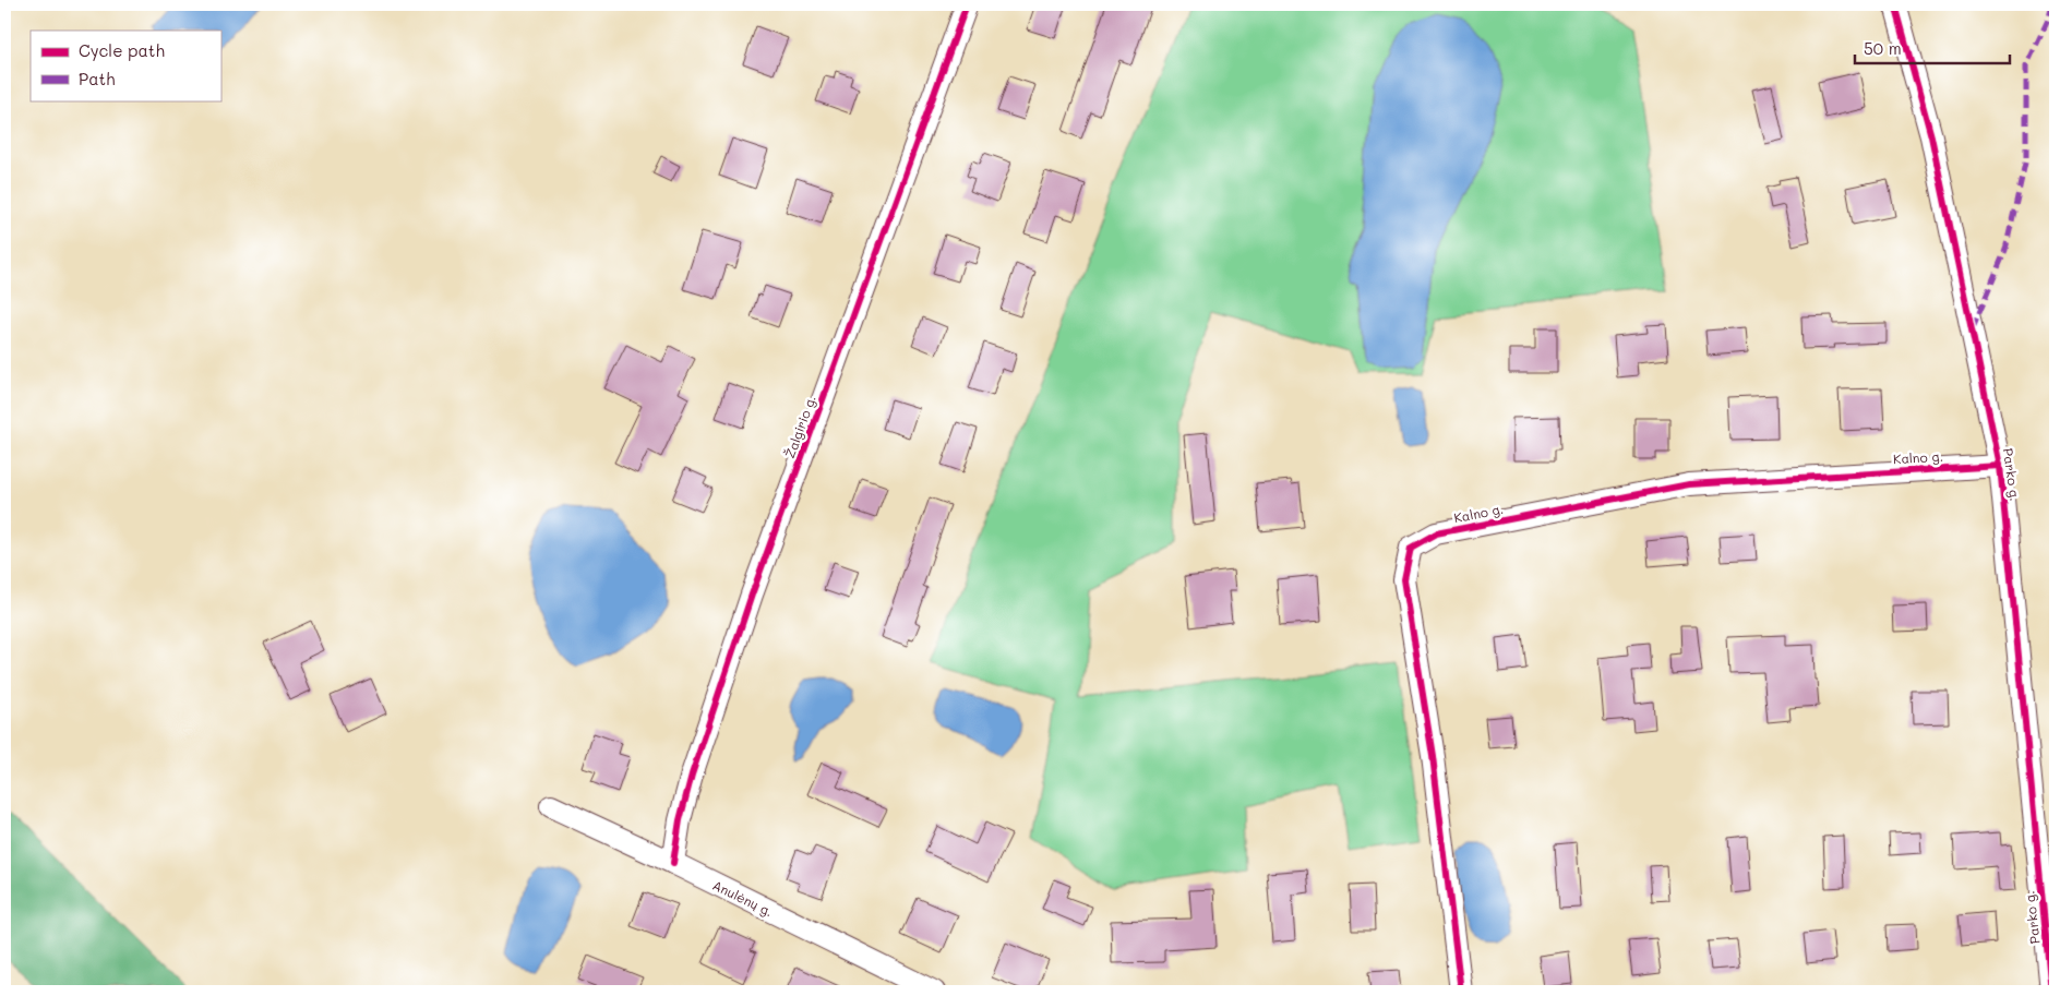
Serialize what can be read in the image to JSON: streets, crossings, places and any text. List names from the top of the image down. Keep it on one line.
{"streets":{"street":["Žalgirio g.","Kalno g.","Parko g.","Anulėnų g."]},"crossings":[["Žalgirio g.","Anulėnų g."],["Kalno g.","Parko g."]],"legend":["Cycle path","Path"],"scale_bar":"50 m"}
